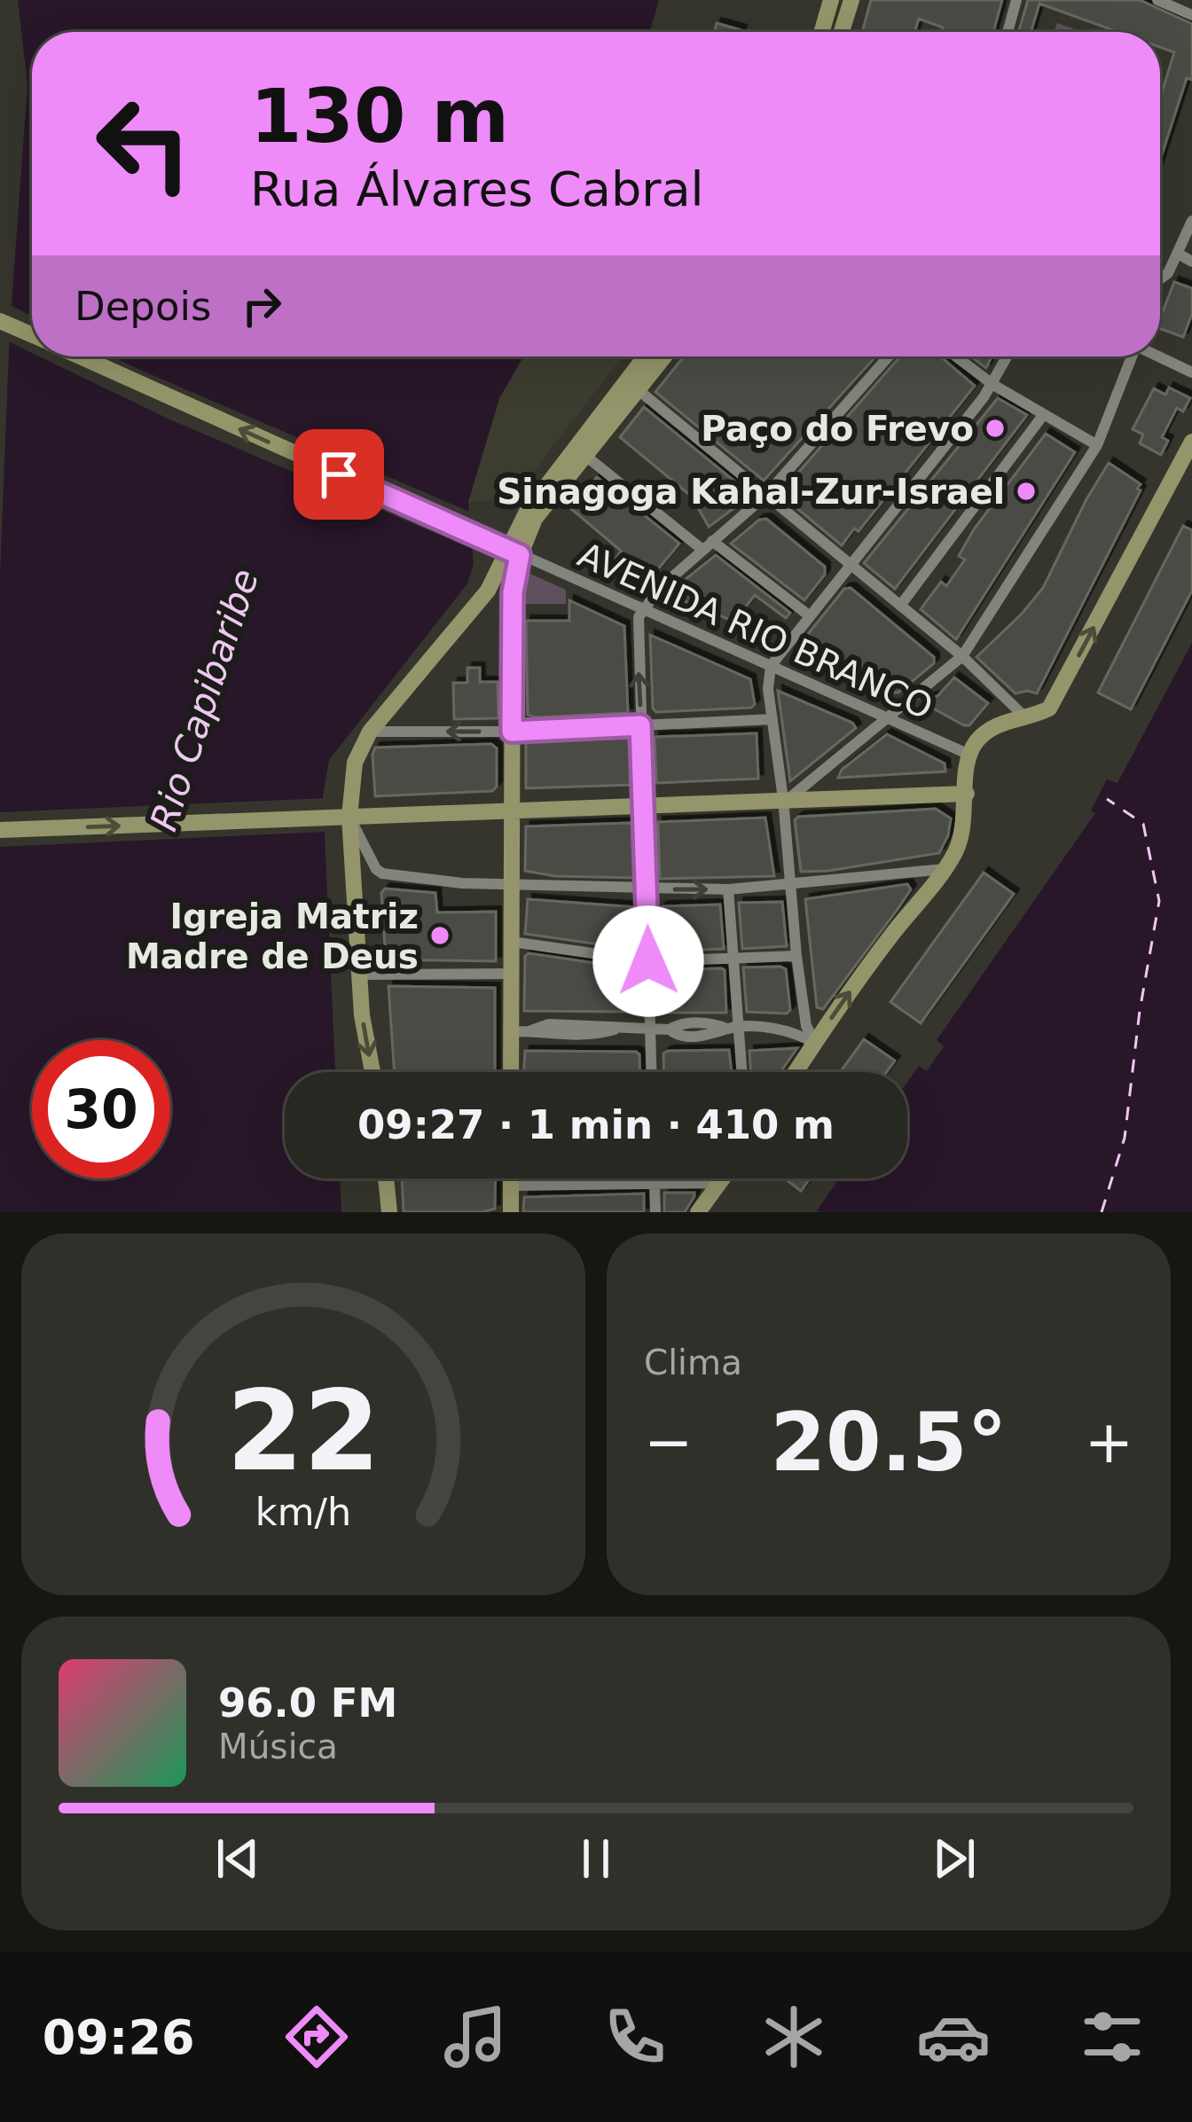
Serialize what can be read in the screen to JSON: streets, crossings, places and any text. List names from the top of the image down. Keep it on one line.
{"streets":{"street":["AVENIDA RIO BRANCO"]},"water":["Rio Capibaribe"],"places":["Paço do Frevo","Sinagoga Kahal-Zur-Israel","Igreja Matriz Madre de Deus"],"page":{"turn":["130 m","Rua Álvares Cabral"],"then":"Depois","limit":"30","trip":"09:27 · 1 min · 410 m","tile":"Clima","heat":["−","20.5°","+"],"song":["96.0 FM","Música"],"tabs":"09:26","gauge":["22","km/h"]}}
